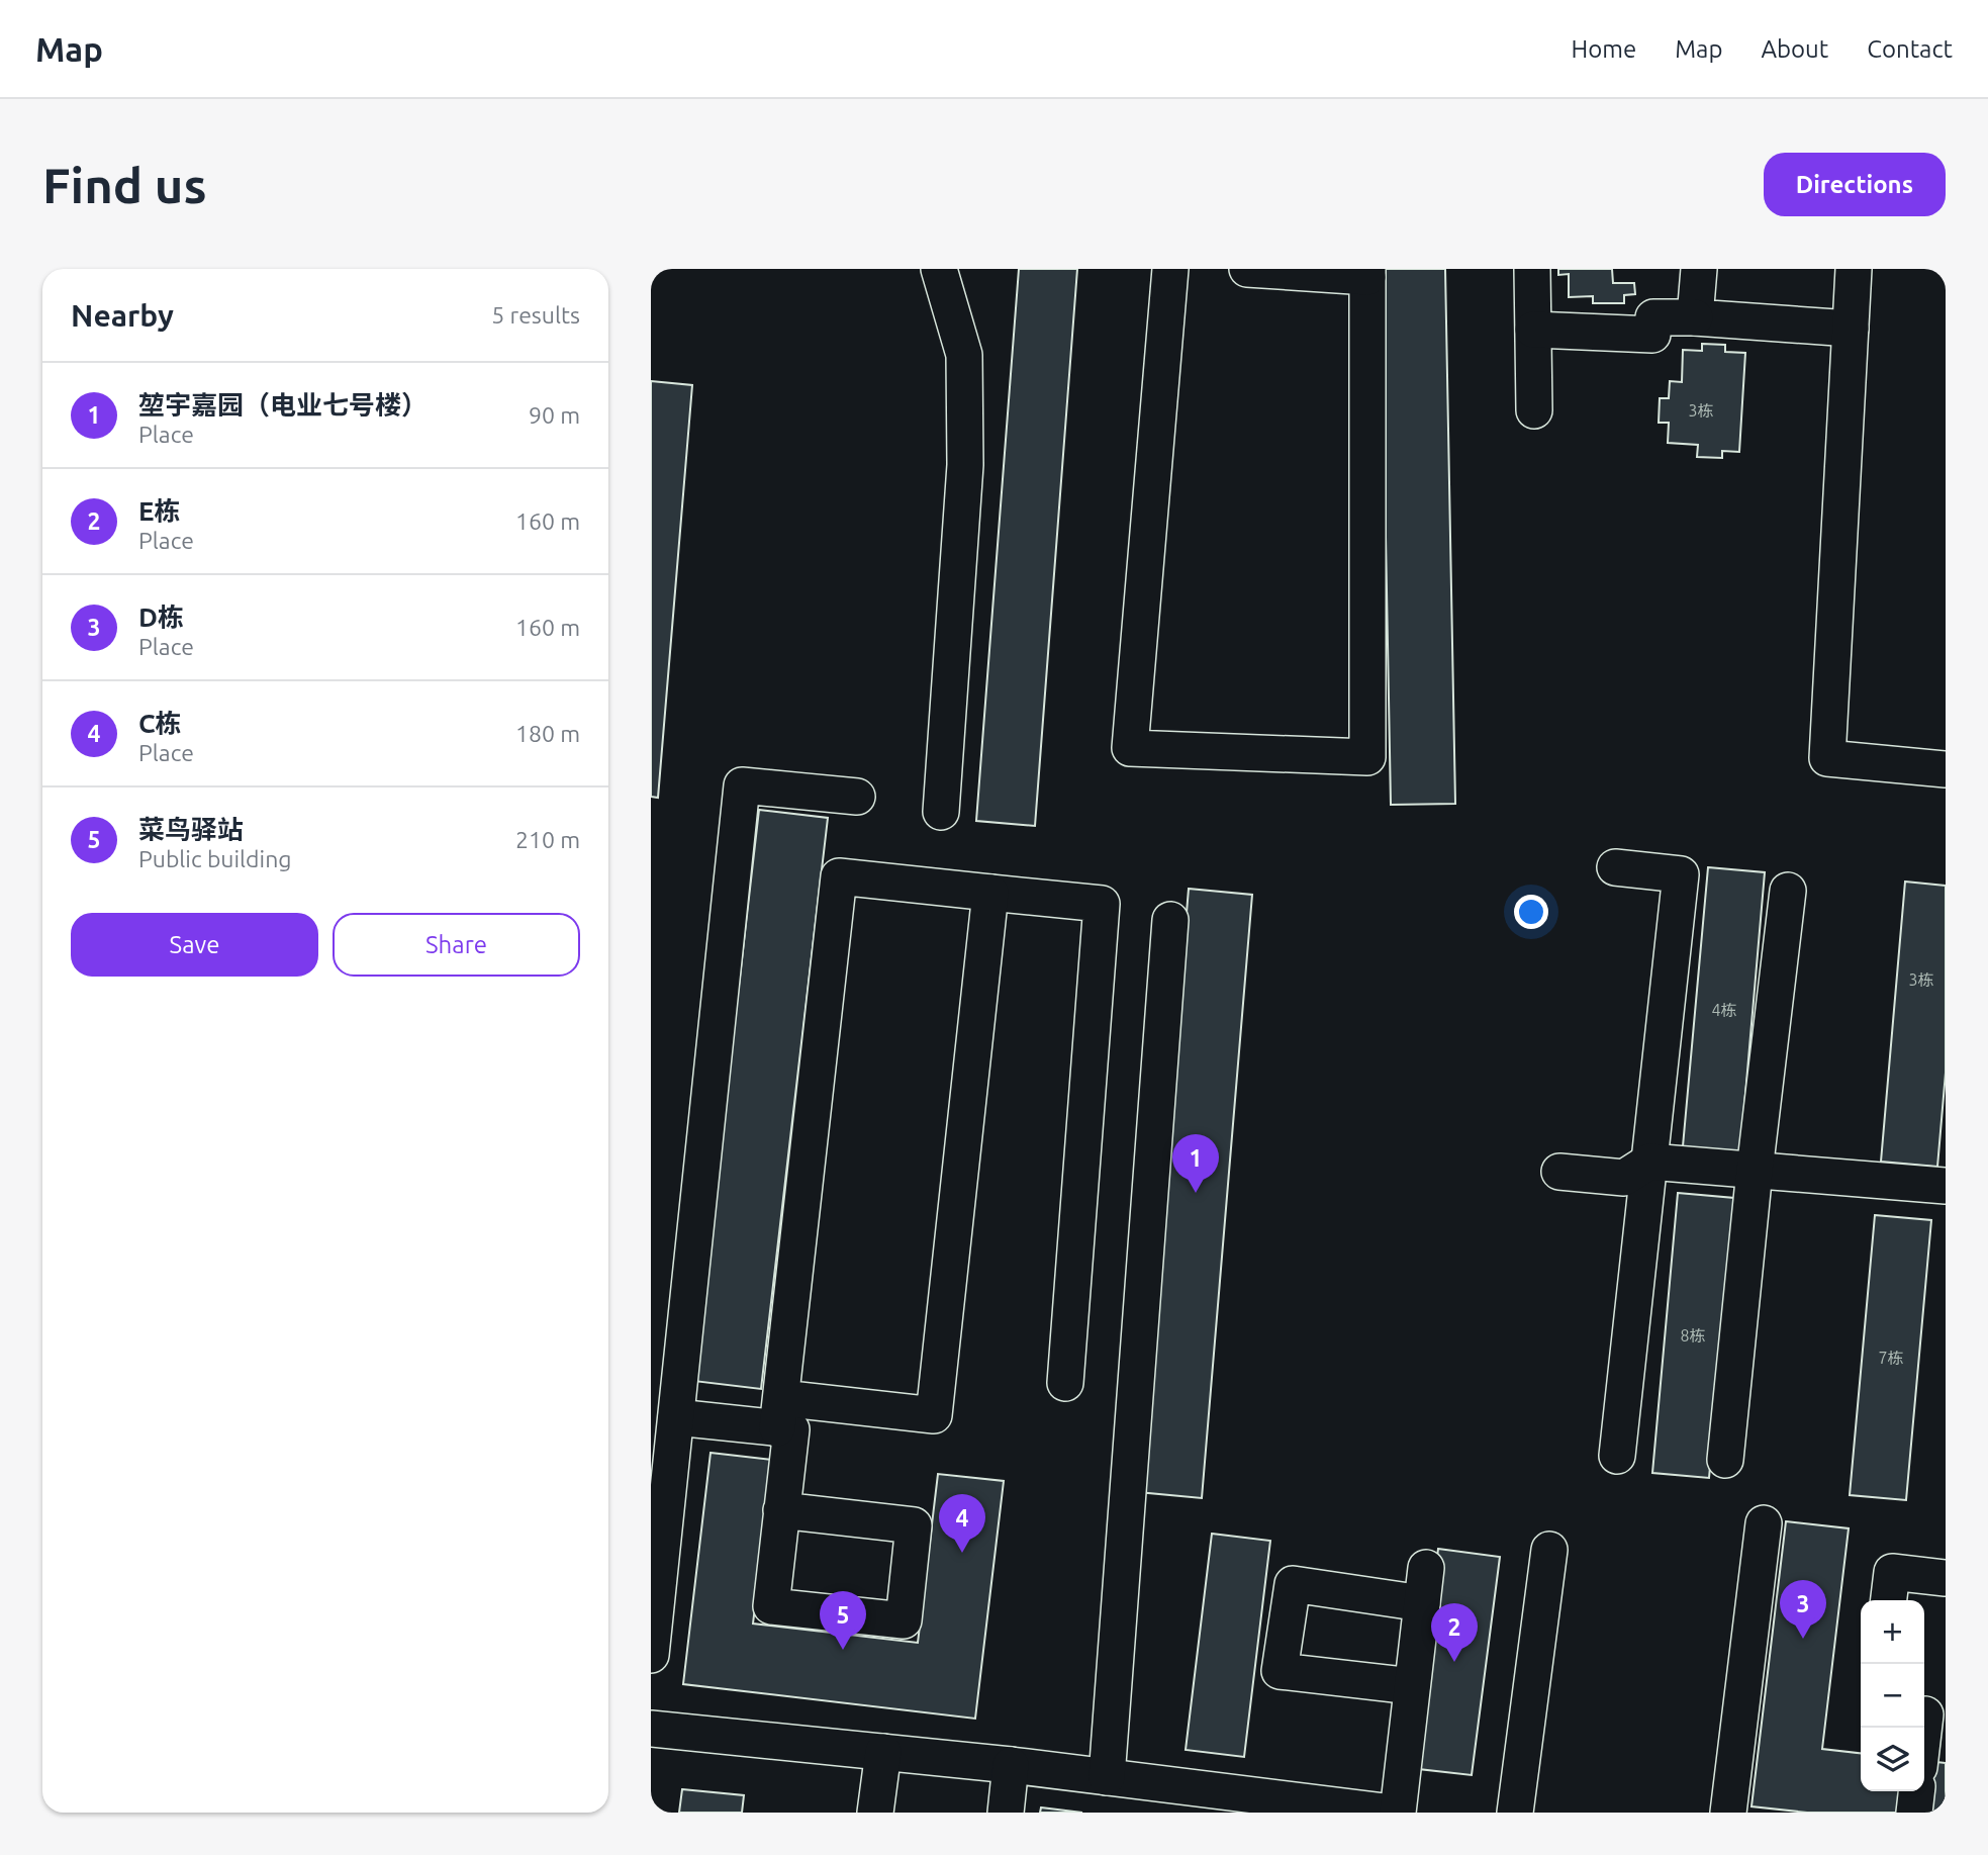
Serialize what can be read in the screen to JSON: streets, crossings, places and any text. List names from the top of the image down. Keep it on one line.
{"house_numbers":["3栋","3栋","4栋","8栋","7栋"],"page":{"header":"Map","nav":["Home","Map","About","Contact"],"buttons":["Directions",["Save","Share"]],"title":"Find us","heading":["Nearby","5 results"],"list":[{"mark":"1","name":"堃宇嘉园（电业七号楼）","note":"Place","value":"90 m"},{"mark":"2","name":"E栋","note":"Place","value":"160 m"},{"mark":"3","name":"D栋","note":"Place","value":"160 m"},{"mark":"4","name":"C栋","note":"Place","value":"180 m"},{"mark":"5","name":"菜鸟驿站","note":"Public building","value":"210 m"}],"pins":["1","4","3","5","2"],"map_buttons":["+","−"]}}
